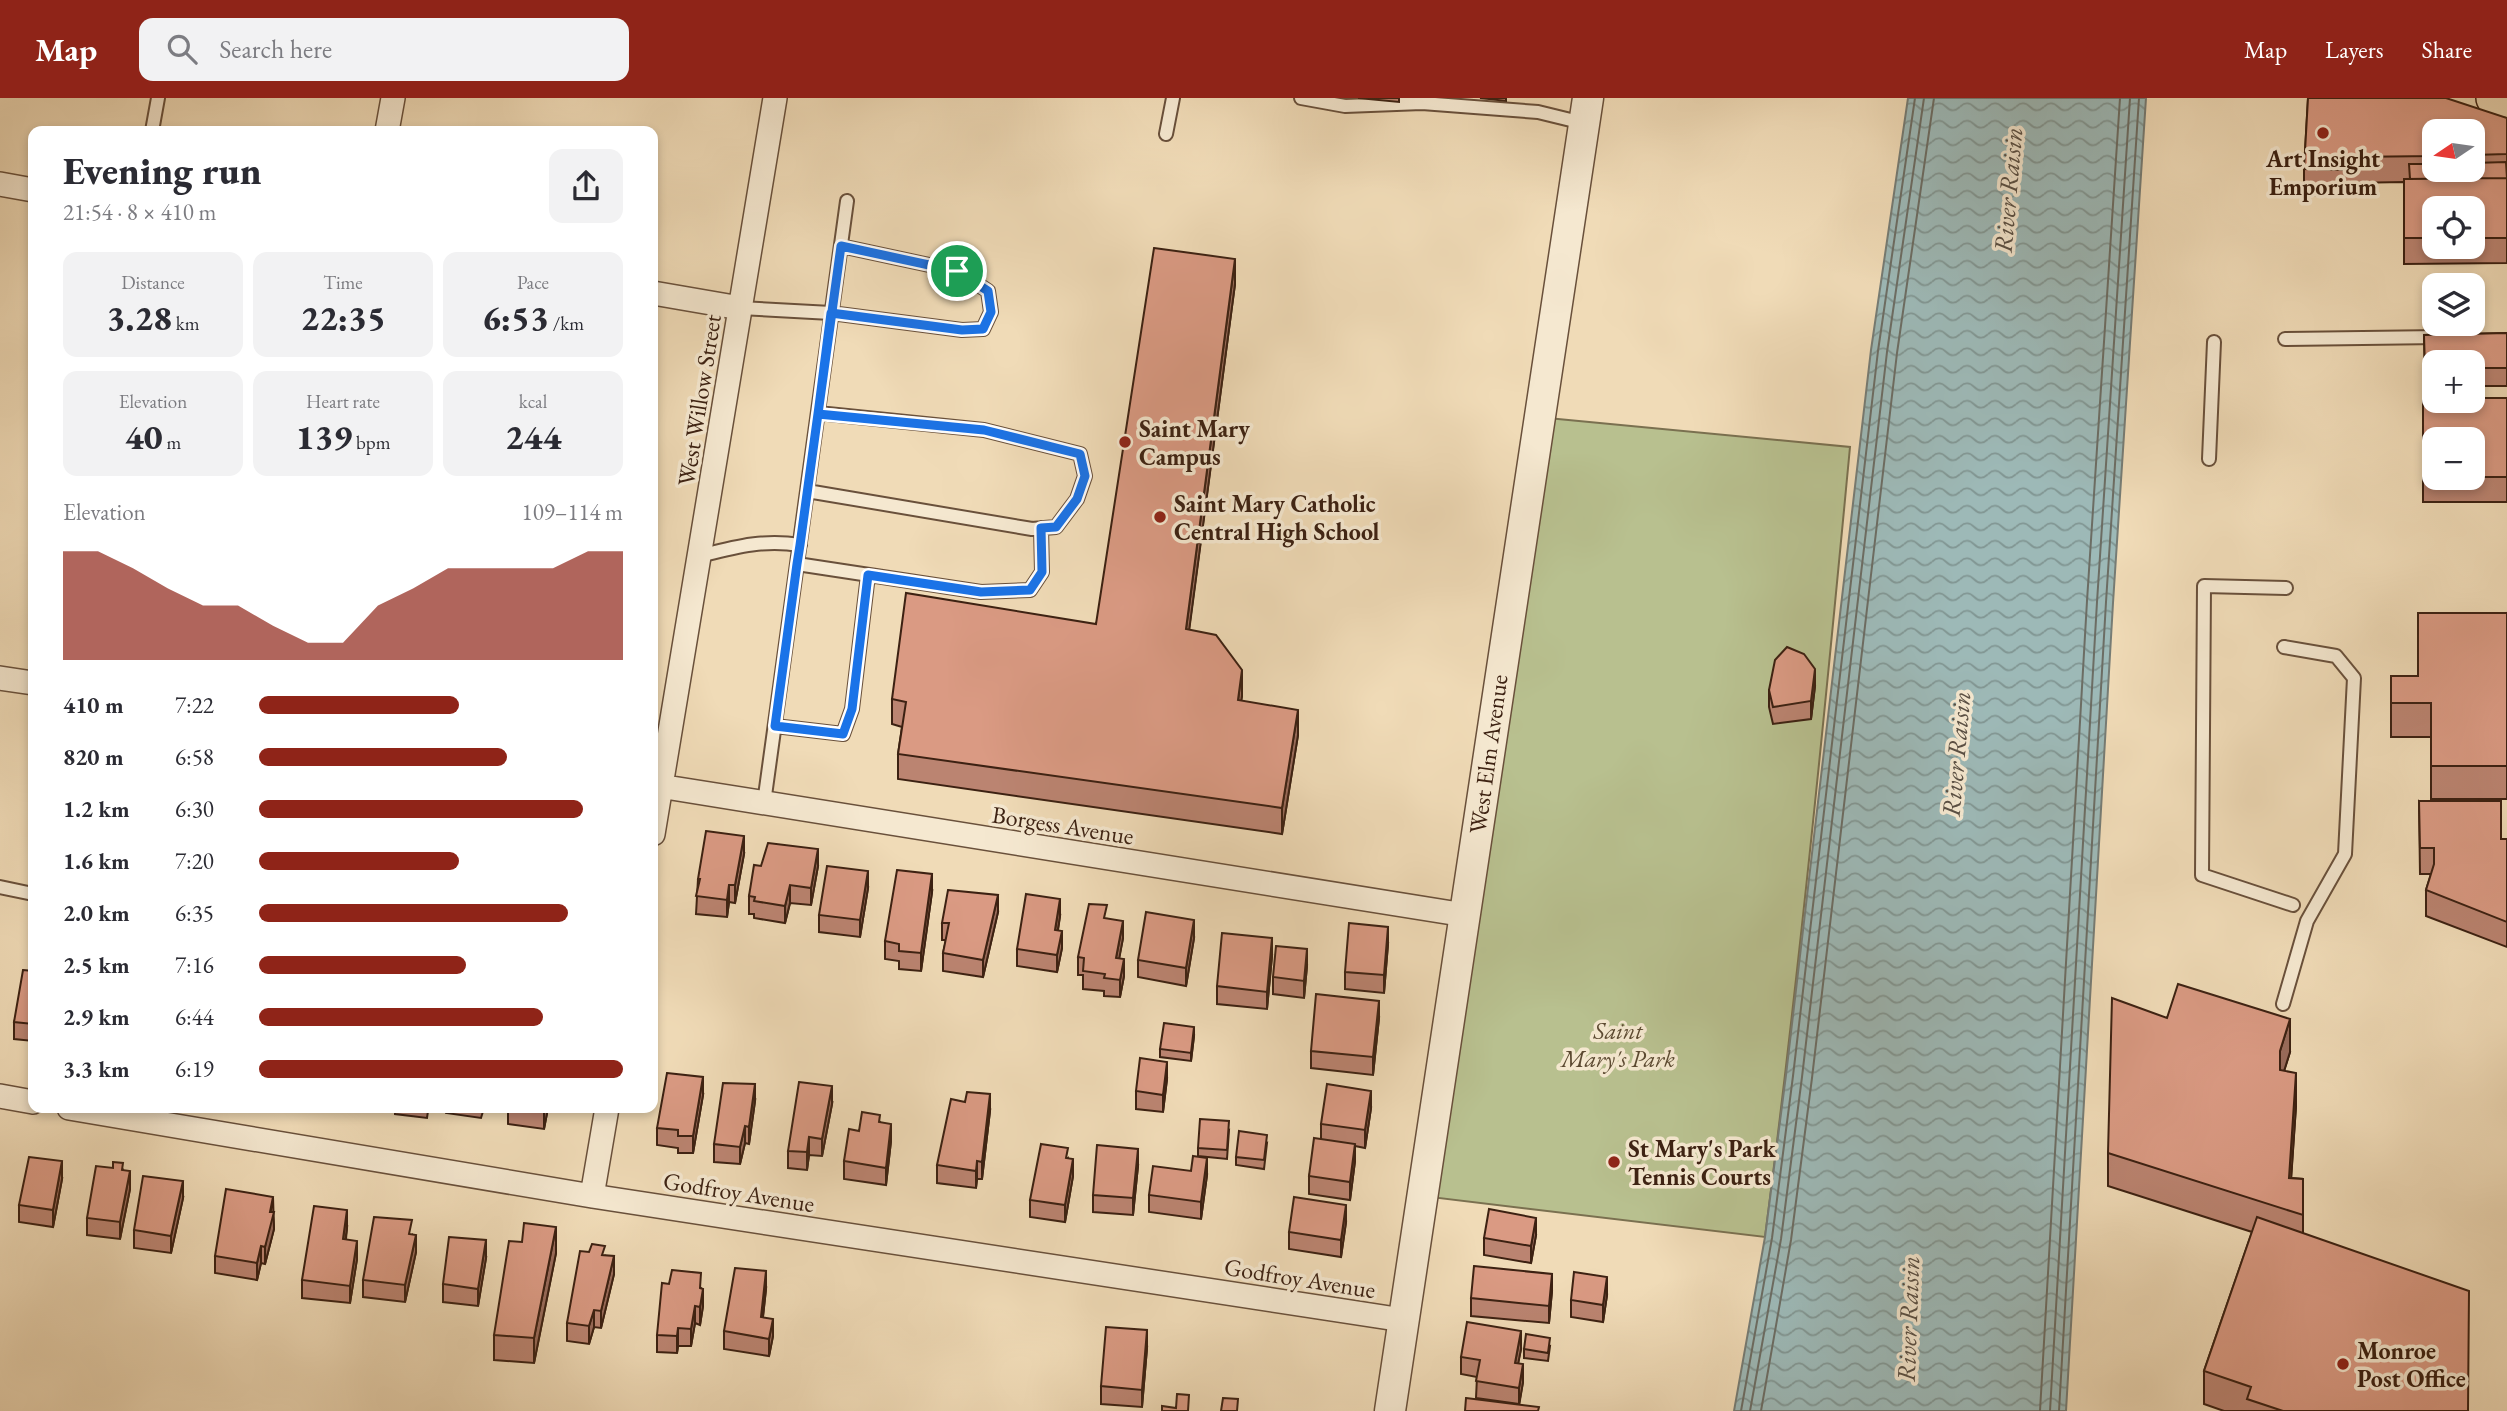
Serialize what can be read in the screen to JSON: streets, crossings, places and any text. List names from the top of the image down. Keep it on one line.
{"streets":{"street":["West Willow Street","West Elm Avenue","Borgess Avenue","Godfroy Avenue"]},"crossings":[["West Elm Avenue","Borgess Avenue"],["West Elm Avenue","Godfroy Avenue"]],"water":["River Raisin"],"parks":["Saint Mary's Park"],"places":["Art Insight Emporium","Saint Mary Campus","Saint Mary Catholic Central High School","St Mary's Park Tennis Courts","Monroe Post Office"],"north":"left","page":{"header":"Map","search":"Search here","nav":["Map","Layers","Share"],"map_buttons":["+","−"],"heading":["Evening run","21:54 · 8 × 410 m"],"stats":[["Distance","3.28 km"],["Time","22:35"],["Pace","6:53 /km"],["Elevation","40 m"],["Heart rate","139 bpm"],["kcal","244"]],"chart":["Elevation","109–114 m"],"list":[{"name":"410 m","note":"7:22"},{"name":"820 m","note":"6:58"},{"name":"1.2 km","note":"6:30"},{"name":"1.6 km","note":"7:20"},{"name":"2.0 km","note":"6:35"},{"name":"2.5 km","note":"7:16"},{"name":"2.9 km","note":"6:44"},{"name":"3.3 km","note":"6:19"}]}}
